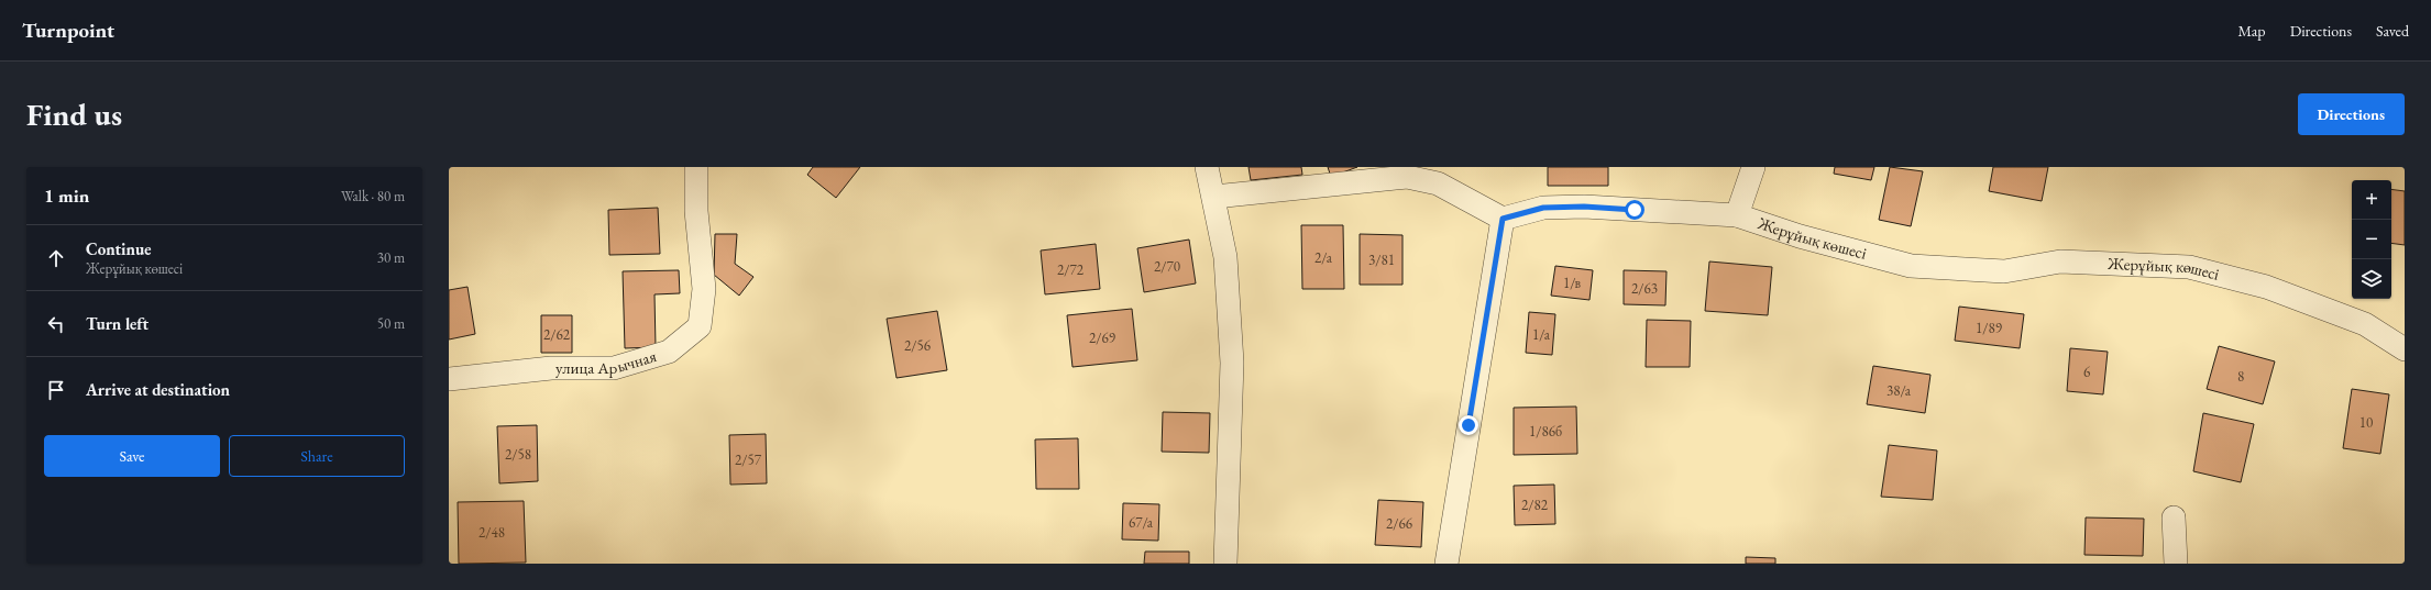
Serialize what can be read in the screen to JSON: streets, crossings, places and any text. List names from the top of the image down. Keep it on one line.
{"streets":{"street":["Жерұйық көшесі","улица Арычная"]},"house_numbers":["2/а","3/81","2/70","2/72","1/в","2/63","1/89","2/62","1/а","2/69","2/56","6","8","38/а","10","1/86б","2/58","2/57","2/82","67/а","2/66","2/48"],"page":{"header":"Turnpoint","nav":["Map","Directions","Saved"],"buttons":["Directions",["Save","Share"]],"title":"Find us","heading":["1 min","Walk · 80 m"],"map_buttons":["+","−"],"list":[["Continue","Жерұйық көшесі","30 m"],["Turn left","50 m"],"Arrive at destination"]}}
